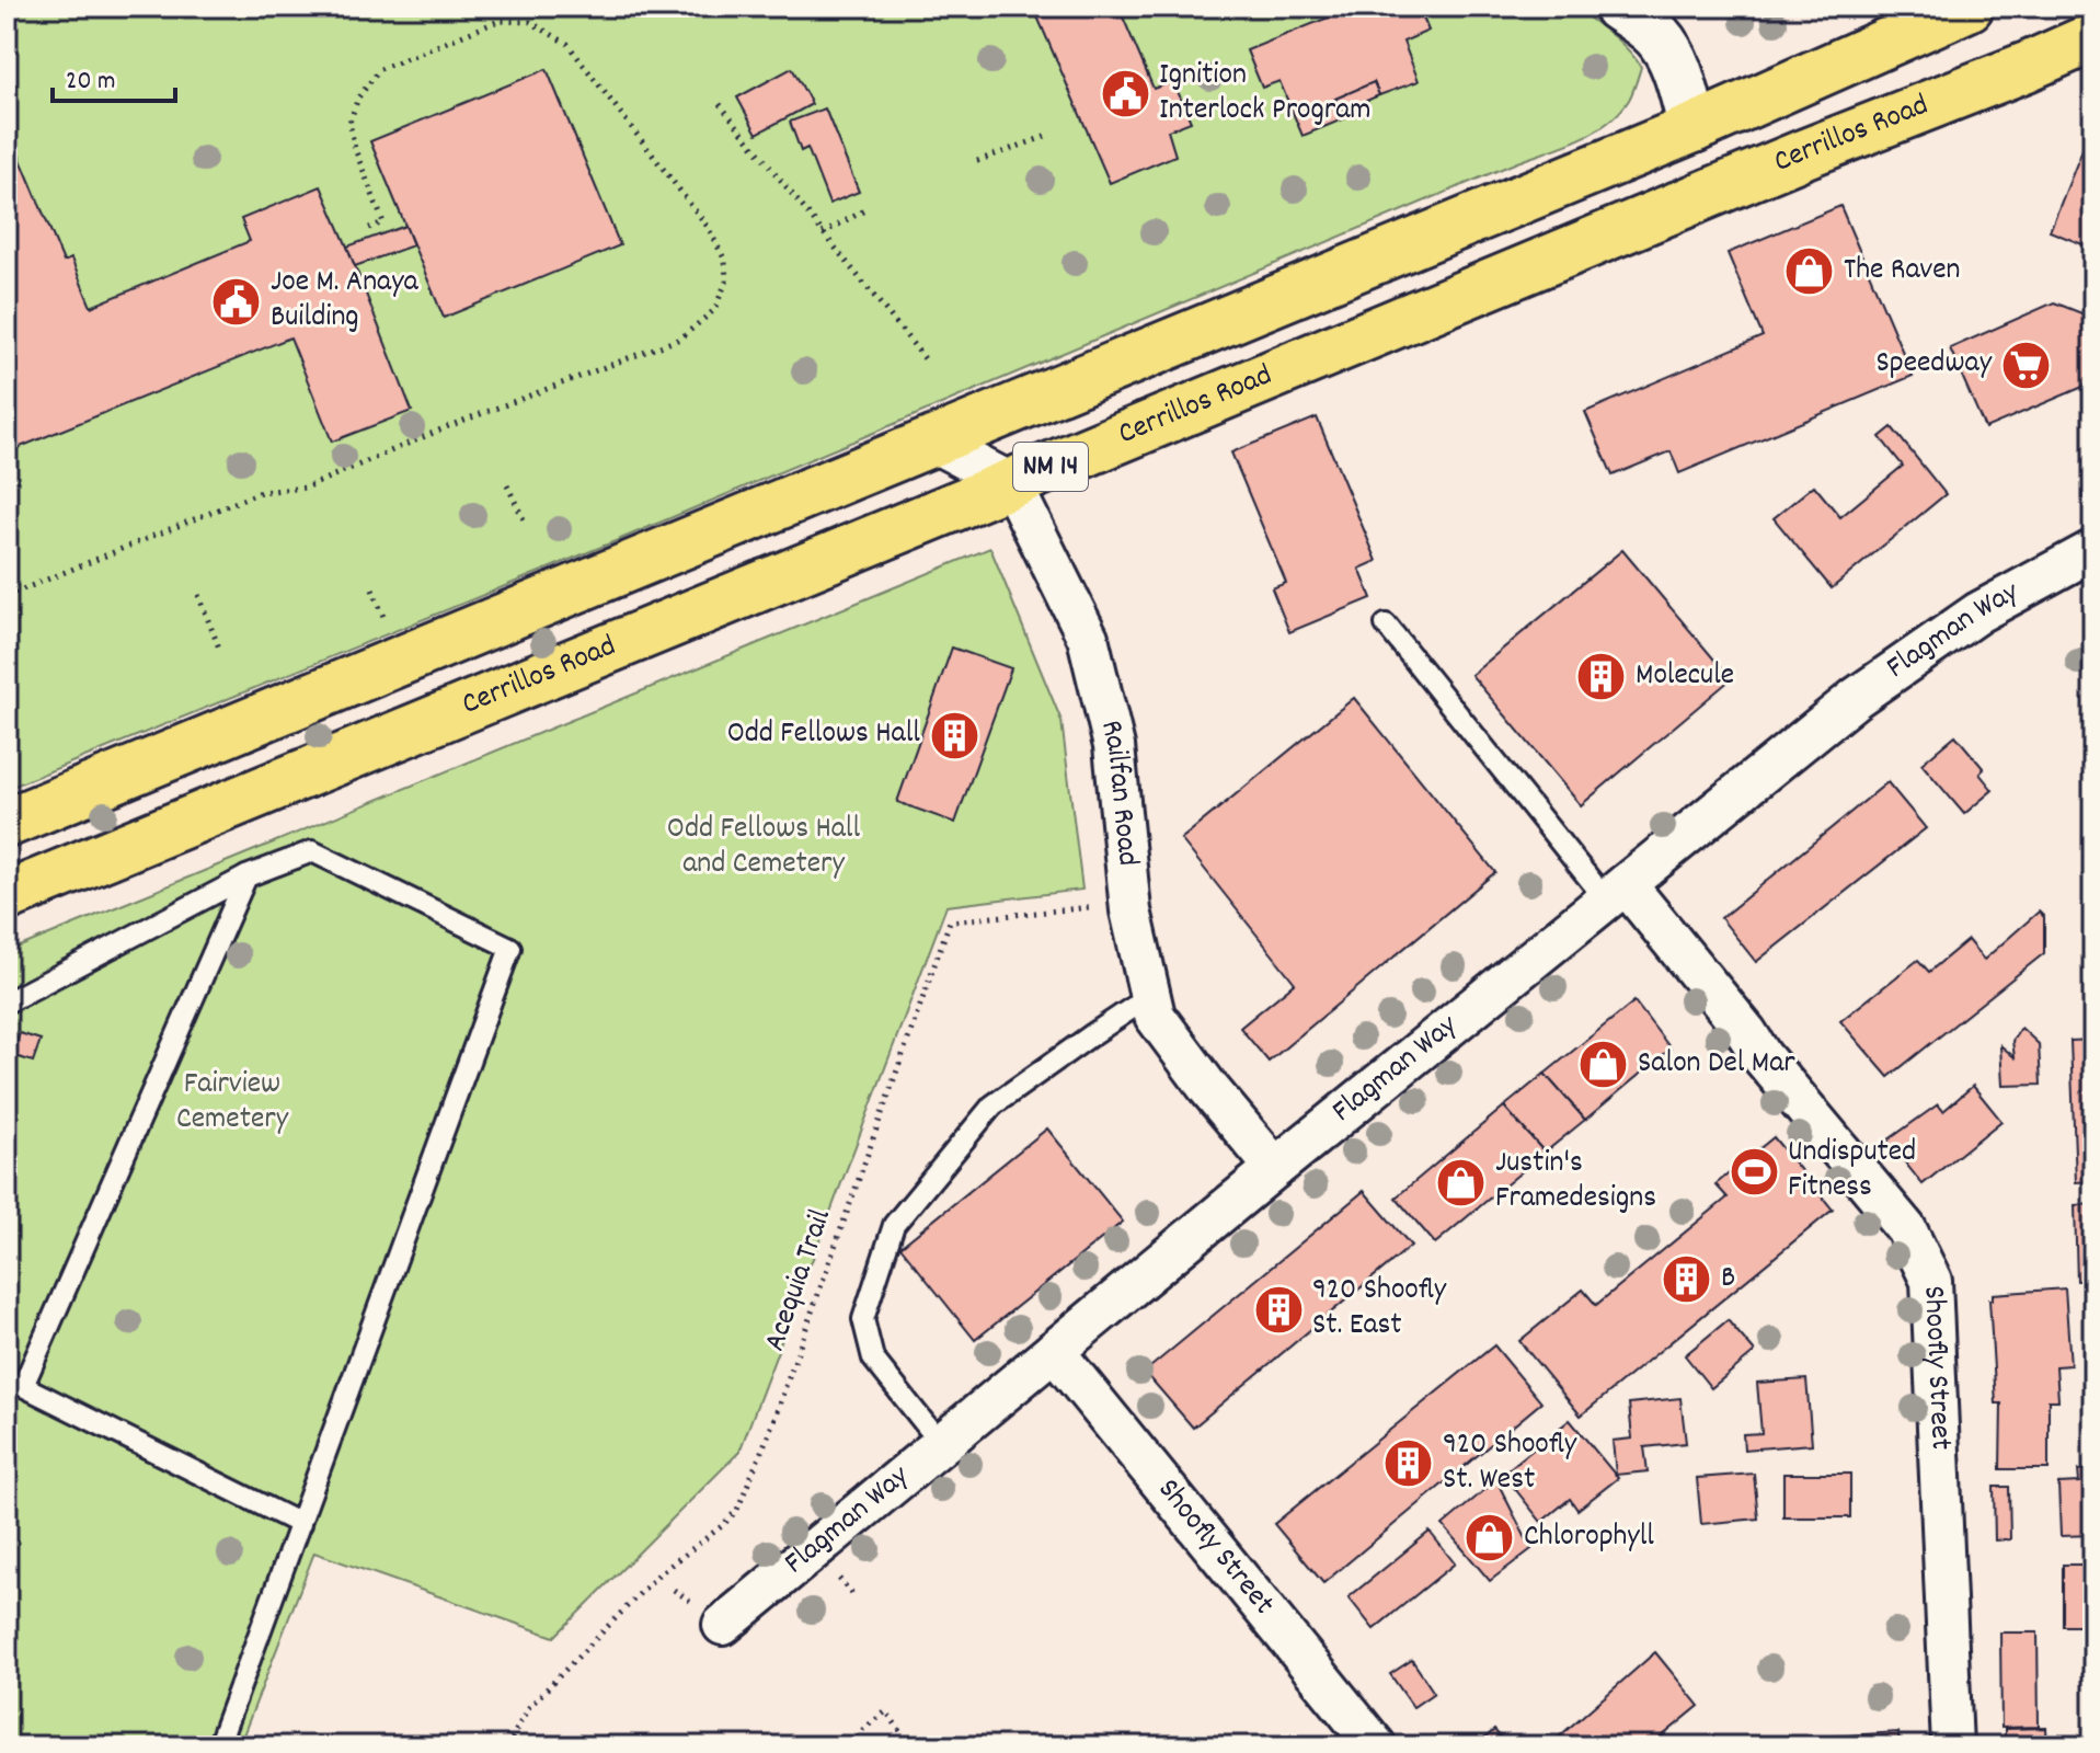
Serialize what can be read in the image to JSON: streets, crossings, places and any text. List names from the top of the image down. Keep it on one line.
{"streets":{"main road":["Cerrillos Road","NM 14"],"street":["Flagman Way","Railfan Road","Shoofly Street"],"path":["Acequia Trail"]},"crossings":[["Cerrillos Road","Railfan Road"],["Flagman Way","Railfan Road"],["Flagman Way","Shoofly Street"],["Railfan Road","Acequia Trail"]],"parks":["Odd Fellows Hall and Cemetery","Fairview Cemetery"],"places":{"public building":["Ignition Interlock Program","Joe M. Anaya Building"],"shop":["The Raven","Salon Del Mar","Justin's Framedesigns","Chlorophyll"],"supermarket":["Speedway"],"building":["Molecule","Odd Fellows Hall","B","920 Shoofly St. East","920 Shoofly St. West"],"sports":["Undisputed Fitness"]},"scale_bar":"20 m"}
